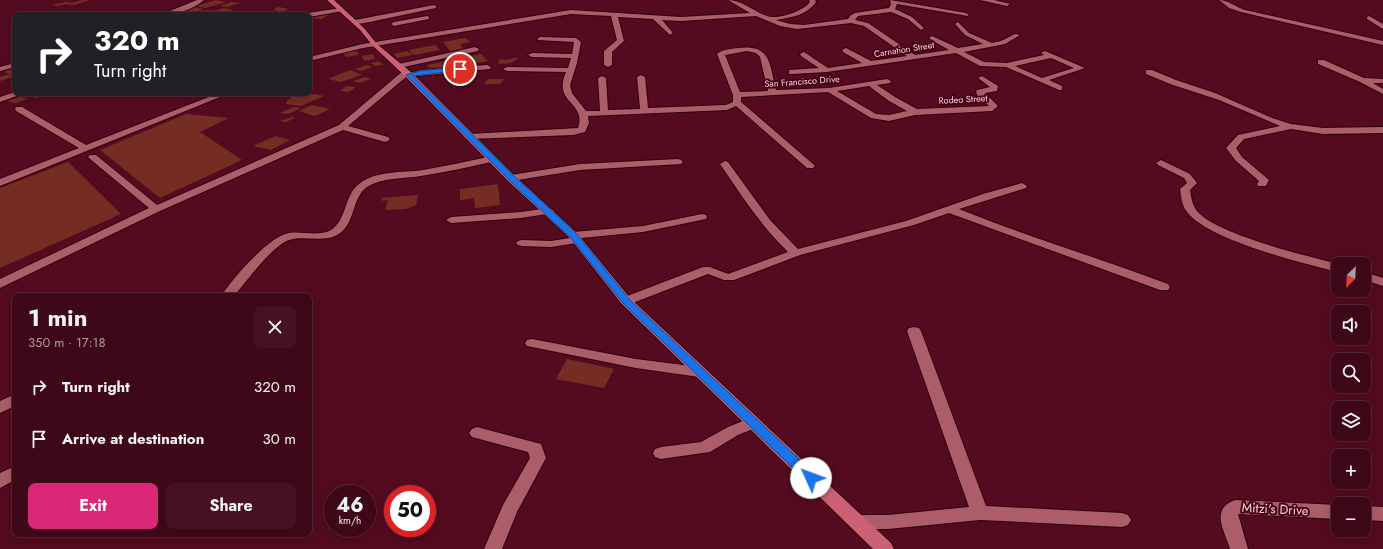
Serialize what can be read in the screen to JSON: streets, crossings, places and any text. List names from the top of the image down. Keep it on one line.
{"streets":{"street":["Carnation Street","San Francisco Drive","Rodeo Street","Mitzi's Drive"]},"crossings":[["San Francisco Drive","Rodeo Street"]],"north":"bottom left","page":{"turn":["320 m","Turn right"],"map_buttons":["+","−"],"heading":["1 min","350 m · 17:18"],"list":[{"name":"Turn right","value":"320 m"},{"name":"Arrive at destination","value":"30 m"}],"buttons":["Exit","Share"],"speed":"46 km/h","limit":"50"}}
